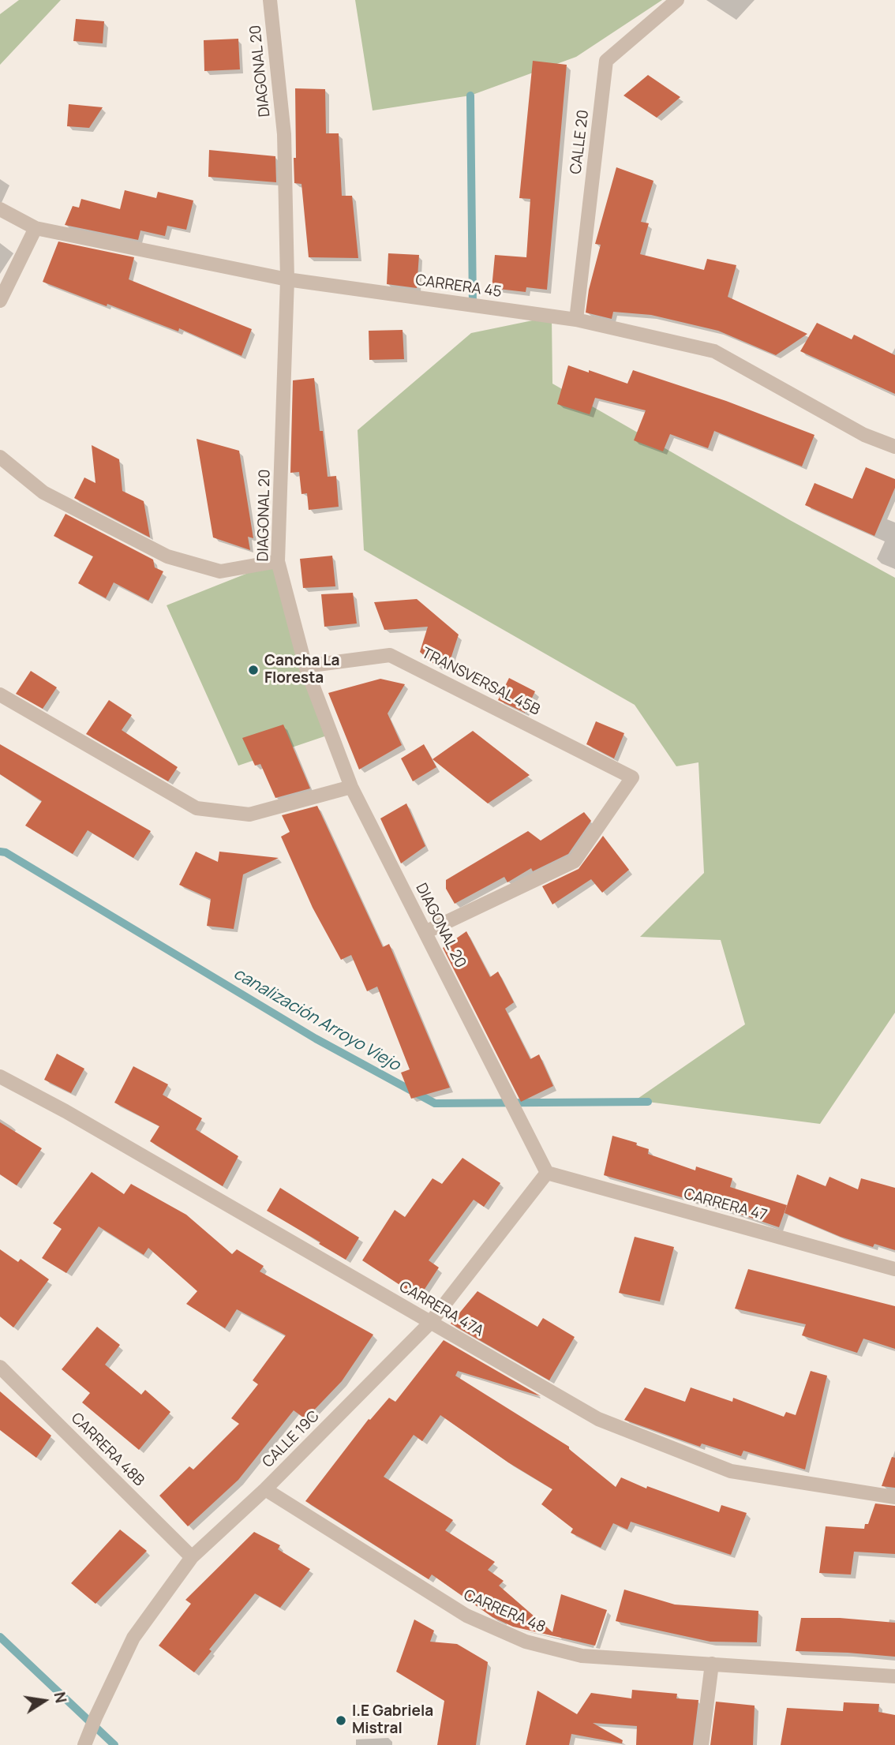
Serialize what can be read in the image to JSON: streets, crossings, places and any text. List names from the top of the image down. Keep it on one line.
{"streets":{"street":["DIAGONAL 20","CALLE 20","CARRERA 45","TRANSVERSAL 45B","CARRERA 47","CARRERA 47A","CALLE 19C","CARRERA 48B","CARRERA 48"]},"crossings":[["DIAGONAL 20","CARRERA 45"],["DIAGONAL 20","TRANSVERSAL 45B"],["DIAGONAL 20","CARRERA 47"],["DIAGONAL 20","CALLE 19C"],["CALLE 20","CARRERA 45"],["CARRERA 47","CALLE 19C"],["CARRERA 47A","CALLE 19C"],["CALLE 19C","CARRERA 48B"],["CALLE 19C","CARRERA 48"]],"water":["canalización Arroyo Viejo"],"places":["Cancha La Floresta","I.E Gabriela Mistral"],"north":"right"}
